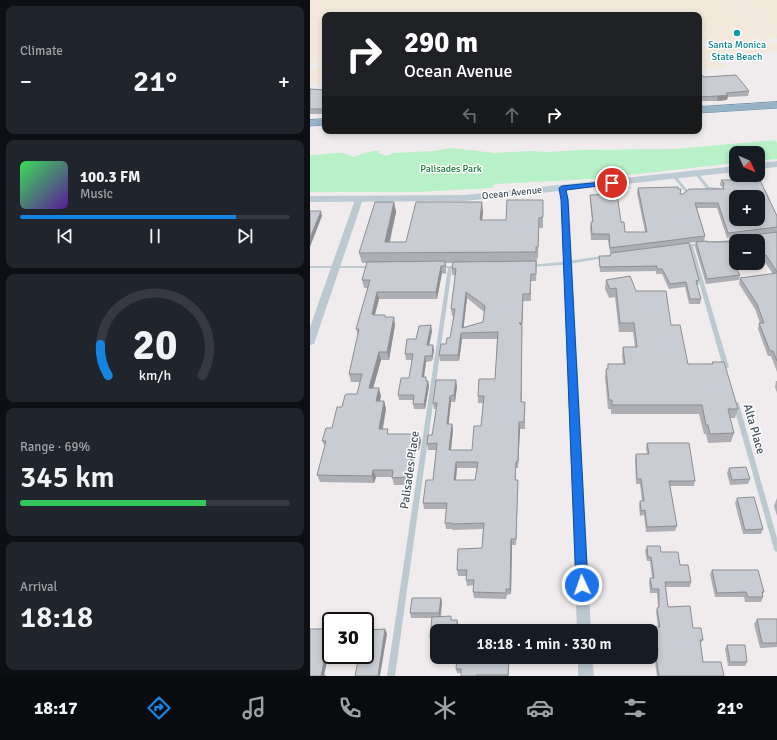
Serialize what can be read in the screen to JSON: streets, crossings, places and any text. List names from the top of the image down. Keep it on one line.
{"streets":{"main road":["Ocean Avenue"],"lane":["Alta Place","Palisades Place"]},"parks":["Palisades Park"],"places":["Santa Monica State Beach"],"north":"bottom right","page":{"tile":["Climate",["Range · 69%","345 km"],["Arrival","18:18"]],"turn":["290 m","Ocean Avenue"],"heat":["−","21°","+"],"map_buttons":["+","−"],"song":["100.3 FM","Music"],"limit":"30","trip":"18:18 · 1 min · 330 m","tabs":["18:17","21°"],"gauge":["20","km/h"]}}
